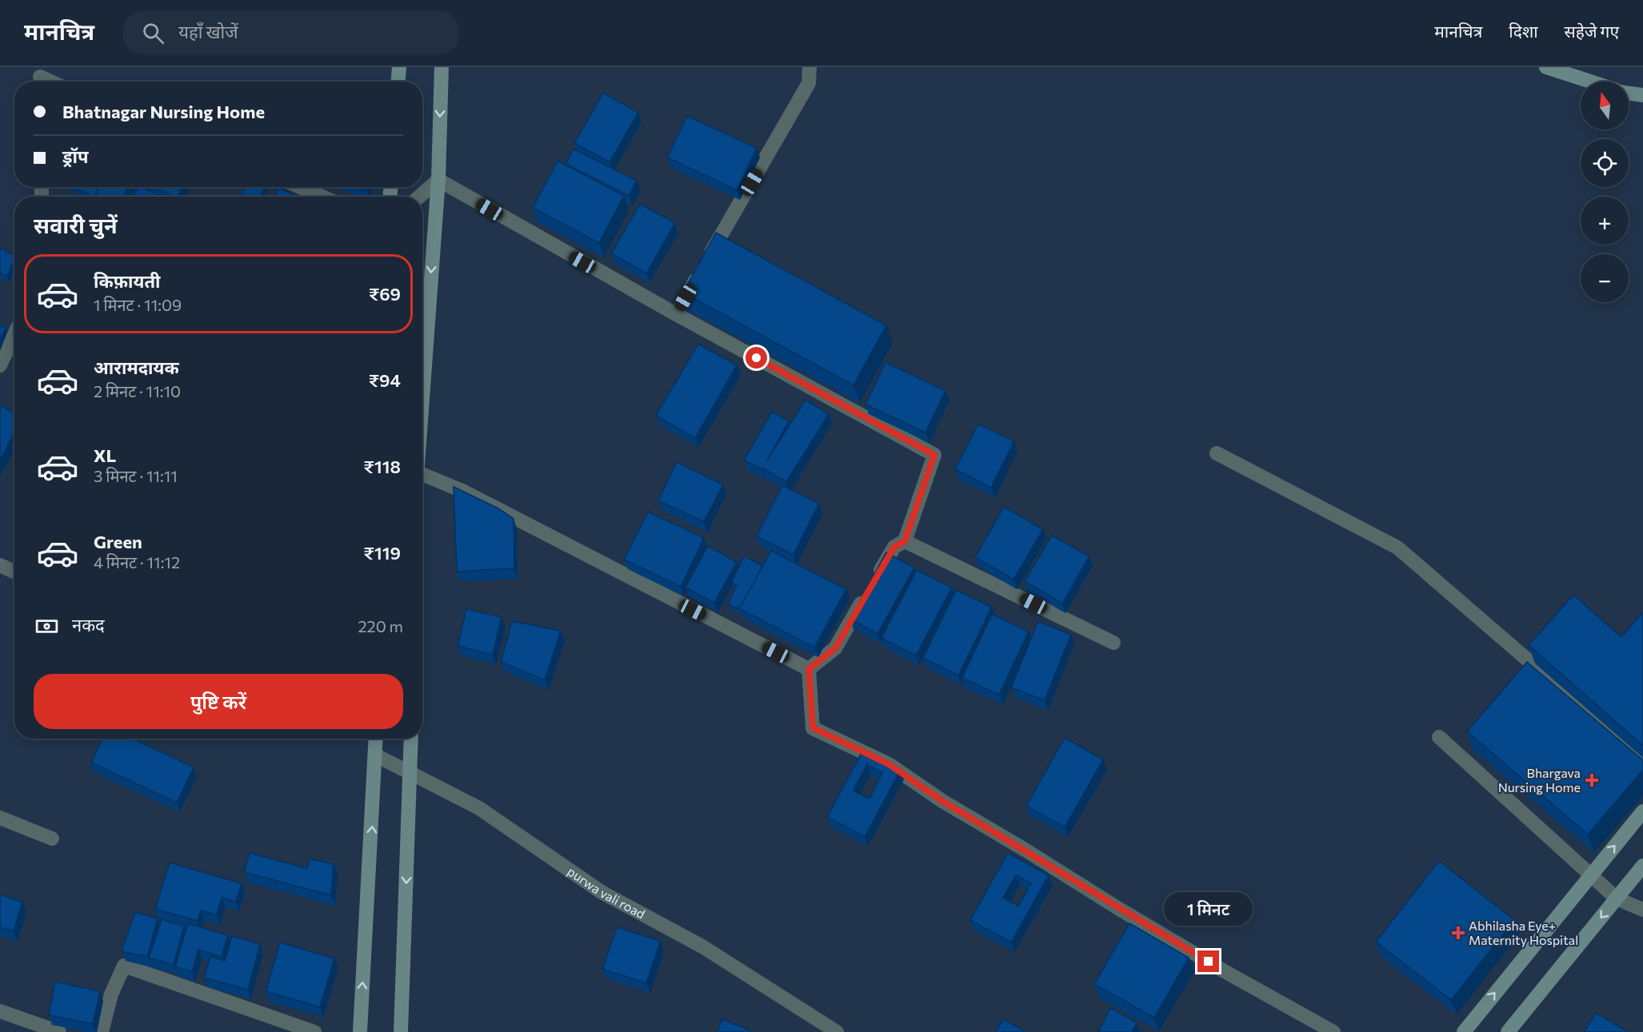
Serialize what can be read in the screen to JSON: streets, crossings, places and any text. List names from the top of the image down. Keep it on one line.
{"streets":{"street":["purwa vali road"]},"places":{"health":["Bhargava Nursing Home","Abhilasha Eye+ Maternity Hospital"]},"north":"top","page":{"header":"मानचित्र","search":"यहाँ खोजें","nav":["मानचित्र","दिशा","सहेजे गए"],"map_buttons":["+","−"],"banner":["Bhatnagar Nursing Home","ड्रॉप"],"heading":"सवारी चुनें","list":[{"name":"किफ़ायती","note":"1 मिनट · 11:09","value":"₹69"},{"name":"आरामदायक","note":"2 मिनट · 11:10","value":"₹94"},{"name":"XL","note":"3 मिनट · 11:11","value":"₹118"},{"name":"Green","note":"4 मिनट · 11:12","value":"₹119"}],"pay":["नकद","220 m"],"buttons":"पुष्टि करें","bubble":"1 मिनट"}}
